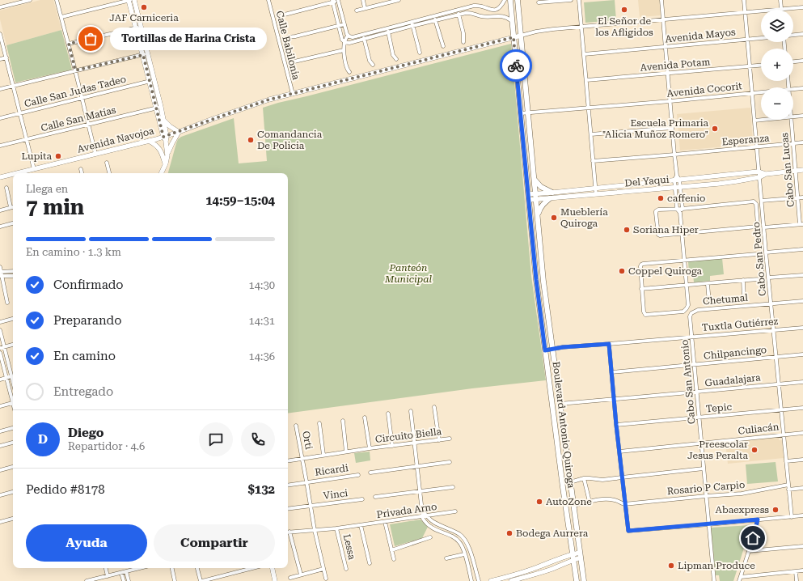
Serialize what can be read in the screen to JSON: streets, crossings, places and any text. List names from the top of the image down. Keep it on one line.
{"streets":{"main road":["Boulevard Antonio Quiroga"],"street":["Avenida Mayos","Calle Babilonia","Avenida Potam","Avenida Cocorit","Calle San Judas Tadeo","Calle San Matías","Avenida Navojoa","Esperanza","Cabo San Lucas","Del Yaqui","Cabo San Pedro","Chetumal","Tuxtla Gutiérrez","Chilpancingo","Guadalajara","Cabo San Antonio","Tepic","Culiacán","Circuito Biella","Orti","Ricardi","Rosario P Carpio","Vinci","Privada Arno","Lessa"]},"crossings":[["Avenida Mayos","Cabo San Pedro"],["Calle Babilonia","Avenida Navojoa"],["Avenida Potam","Cabo San Pedro"],["Avenida Cocorit","Cabo San Pedro"],["Avenida Cocorit","Boulevard Antonio Quiroga"],["Avenida Navojoa","Cabo San Pedro"],["Avenida Navojoa","Boulevard Antonio Quiroga"],["Esperanza","Cabo San Lucas"],["Esperanza","Cabo San Pedro"],["Cabo San Lucas","Del Yaqui"],["Del Yaqui","Cabo San Pedro"],["Del Yaqui","Boulevard Antonio Quiroga"],["Cabo San Pedro","Chetumal"],["Cabo San Pedro","Tuxtla Gutiérrez"],["Cabo San Pedro","Chilpancingo"],["Cabo San Pedro","Guadalajara"],["Cabo San Pedro","Tepic"],["Cabo San Pedro","Culiacán"],["Cabo San Pedro","Rosario P Carpio"],["Chetumal","Cabo San Antonio"],["Tuxtla Gutiérrez","Cabo San Antonio"],["Tuxtla Gutiérrez","Boulevard Antonio Quiroga"],["Chilpancingo","Cabo San Antonio"],["Guadalajara","Cabo San Antonio"],["Guadalajara","Boulevard Antonio Quiroga"],["Cabo San Antonio","Tepic"],["Cabo San Antonio","Culiacán"],["Cabo San Antonio","Rosario P Carpio"],["Circuito Biella","Orti"],["Orti","Ricardi"],["Orti","Vinci"],["Orti","Privada Arno"],["Privada Arno","Lessa"]],"parks":["Panteón Municipal"],"places":["JAF Carniceria","El Señor de los Afligidos","Tortillas de Harina Crista","Escuela Primaria \"Alicia Muñoz Romero\"","Comandancia De Policia","Lupita","caffenio","Mueblería Quiroga","Soriana Hiper","Coppel Quiroga","Preescolar Jesus Peralta","AutoZone","Abaexpress","Bodega Aurrera","Lipman Produce"],"page":{"map_buttons":["+","−"],"bubble":"Tortillas de Harina Crista","heading":["7 min","Llega en","14:59–15:04"],"panel":["Diego","Repartidor · 4.6","Pedido #8178","$132"],"bar":"En camino · 1.3 km","list":[["Confirmado","14:30"],["Preparando","14:31"],["En camino","14:36"],"Entregado"],"round":"D","buttons":["Ayuda","Compartir"]}}
